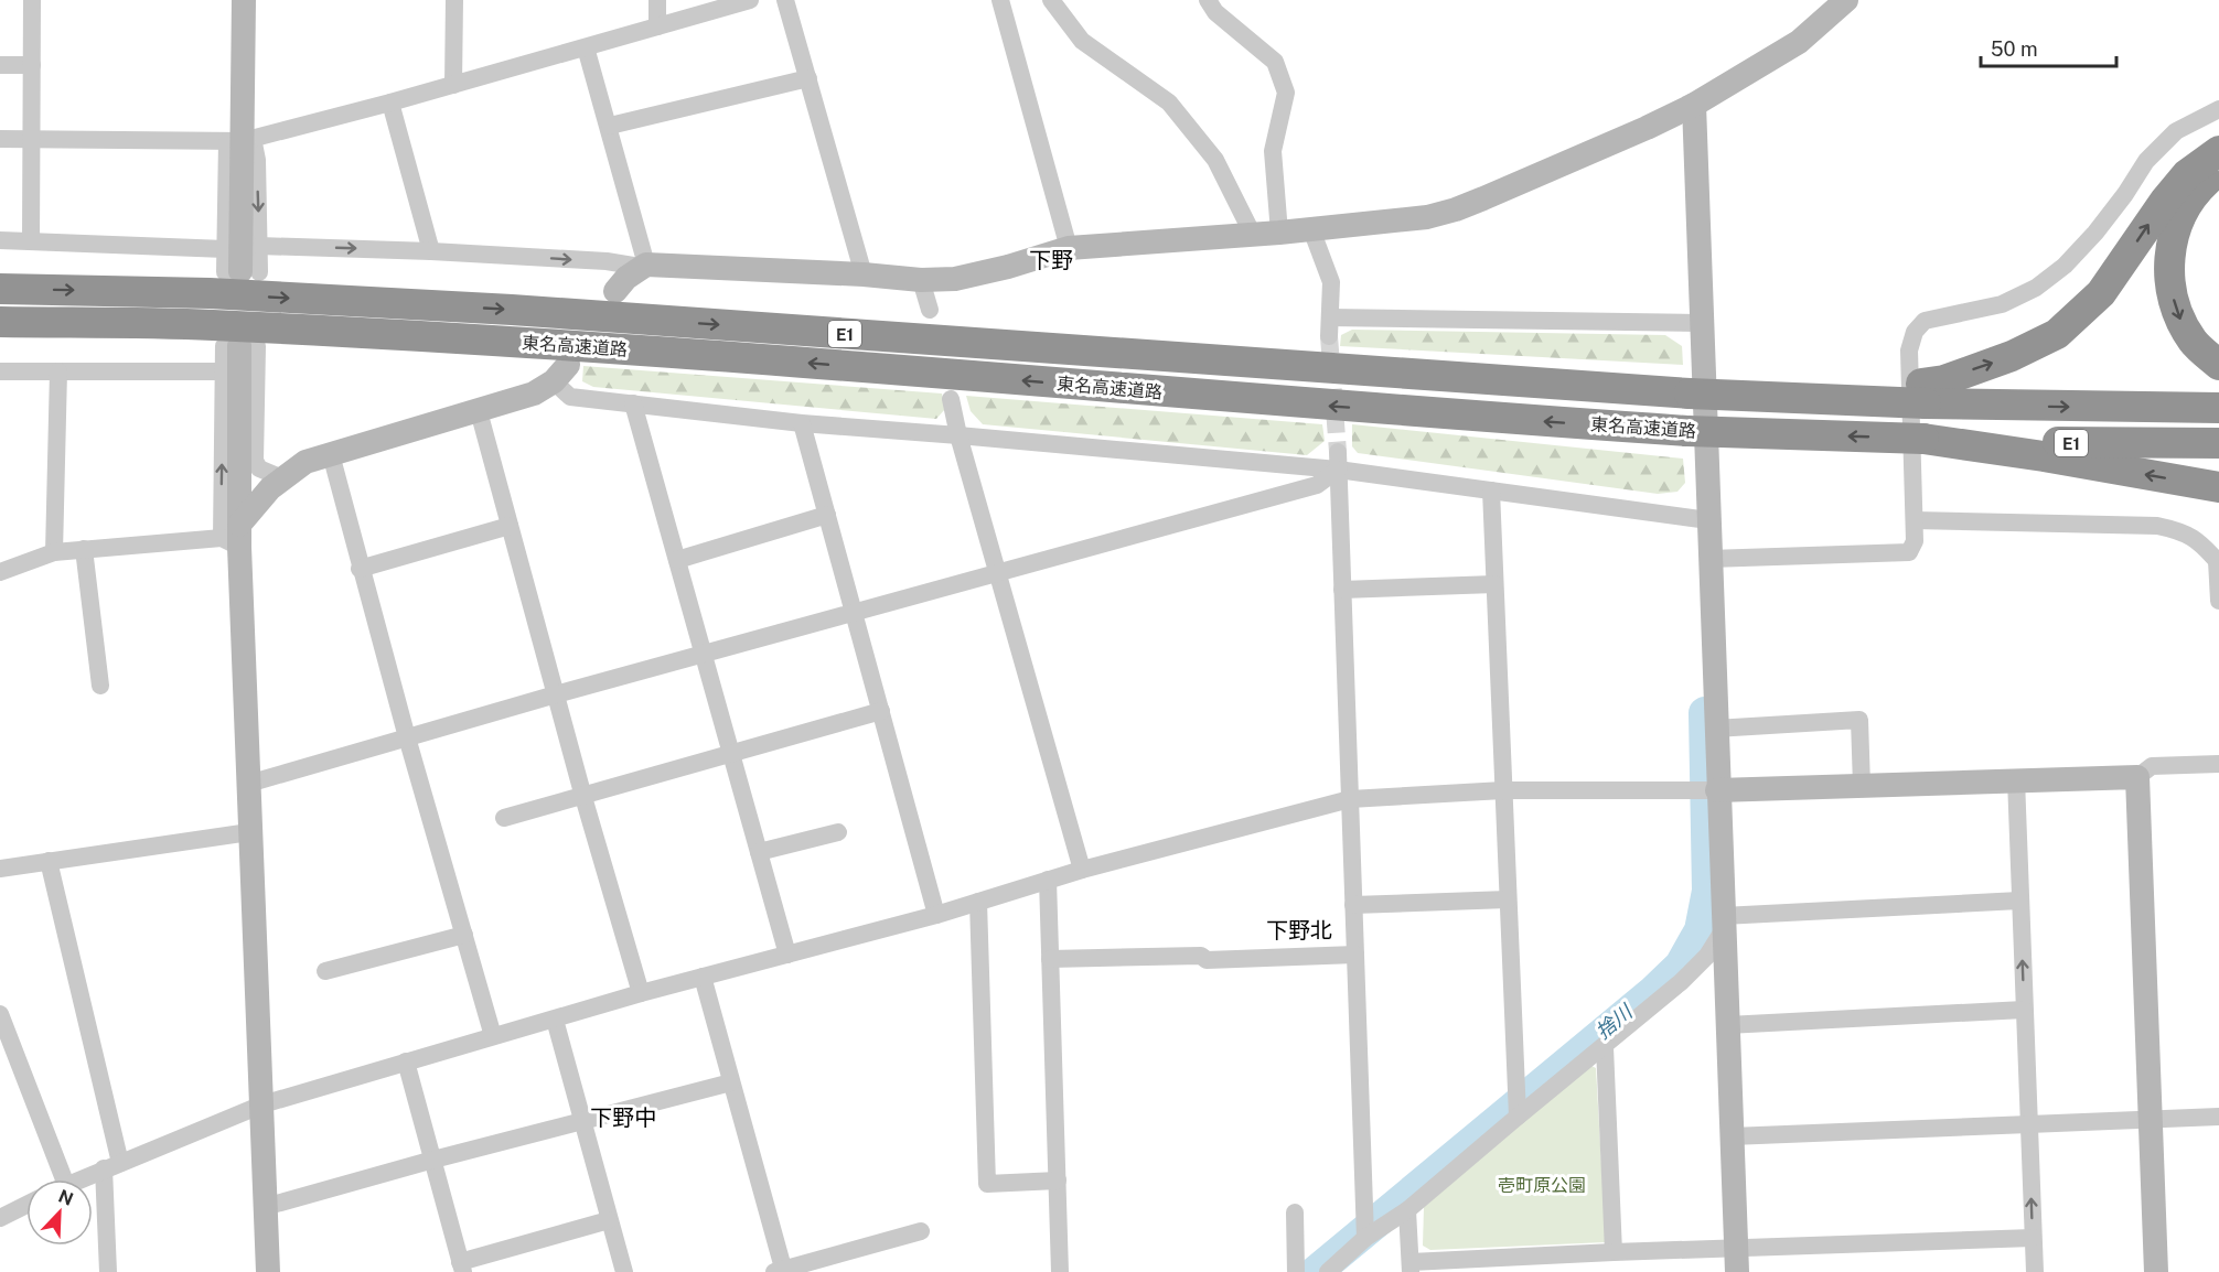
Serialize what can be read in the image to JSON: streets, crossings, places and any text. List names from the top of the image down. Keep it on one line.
{"streets":{"highway":["E1","東名高速道路"]},"districts":["下野","下野北","下野中"],"water":["捨川"],"parks":["壱町原公園"],"scale_bar":"50 m","north":"top right"}
